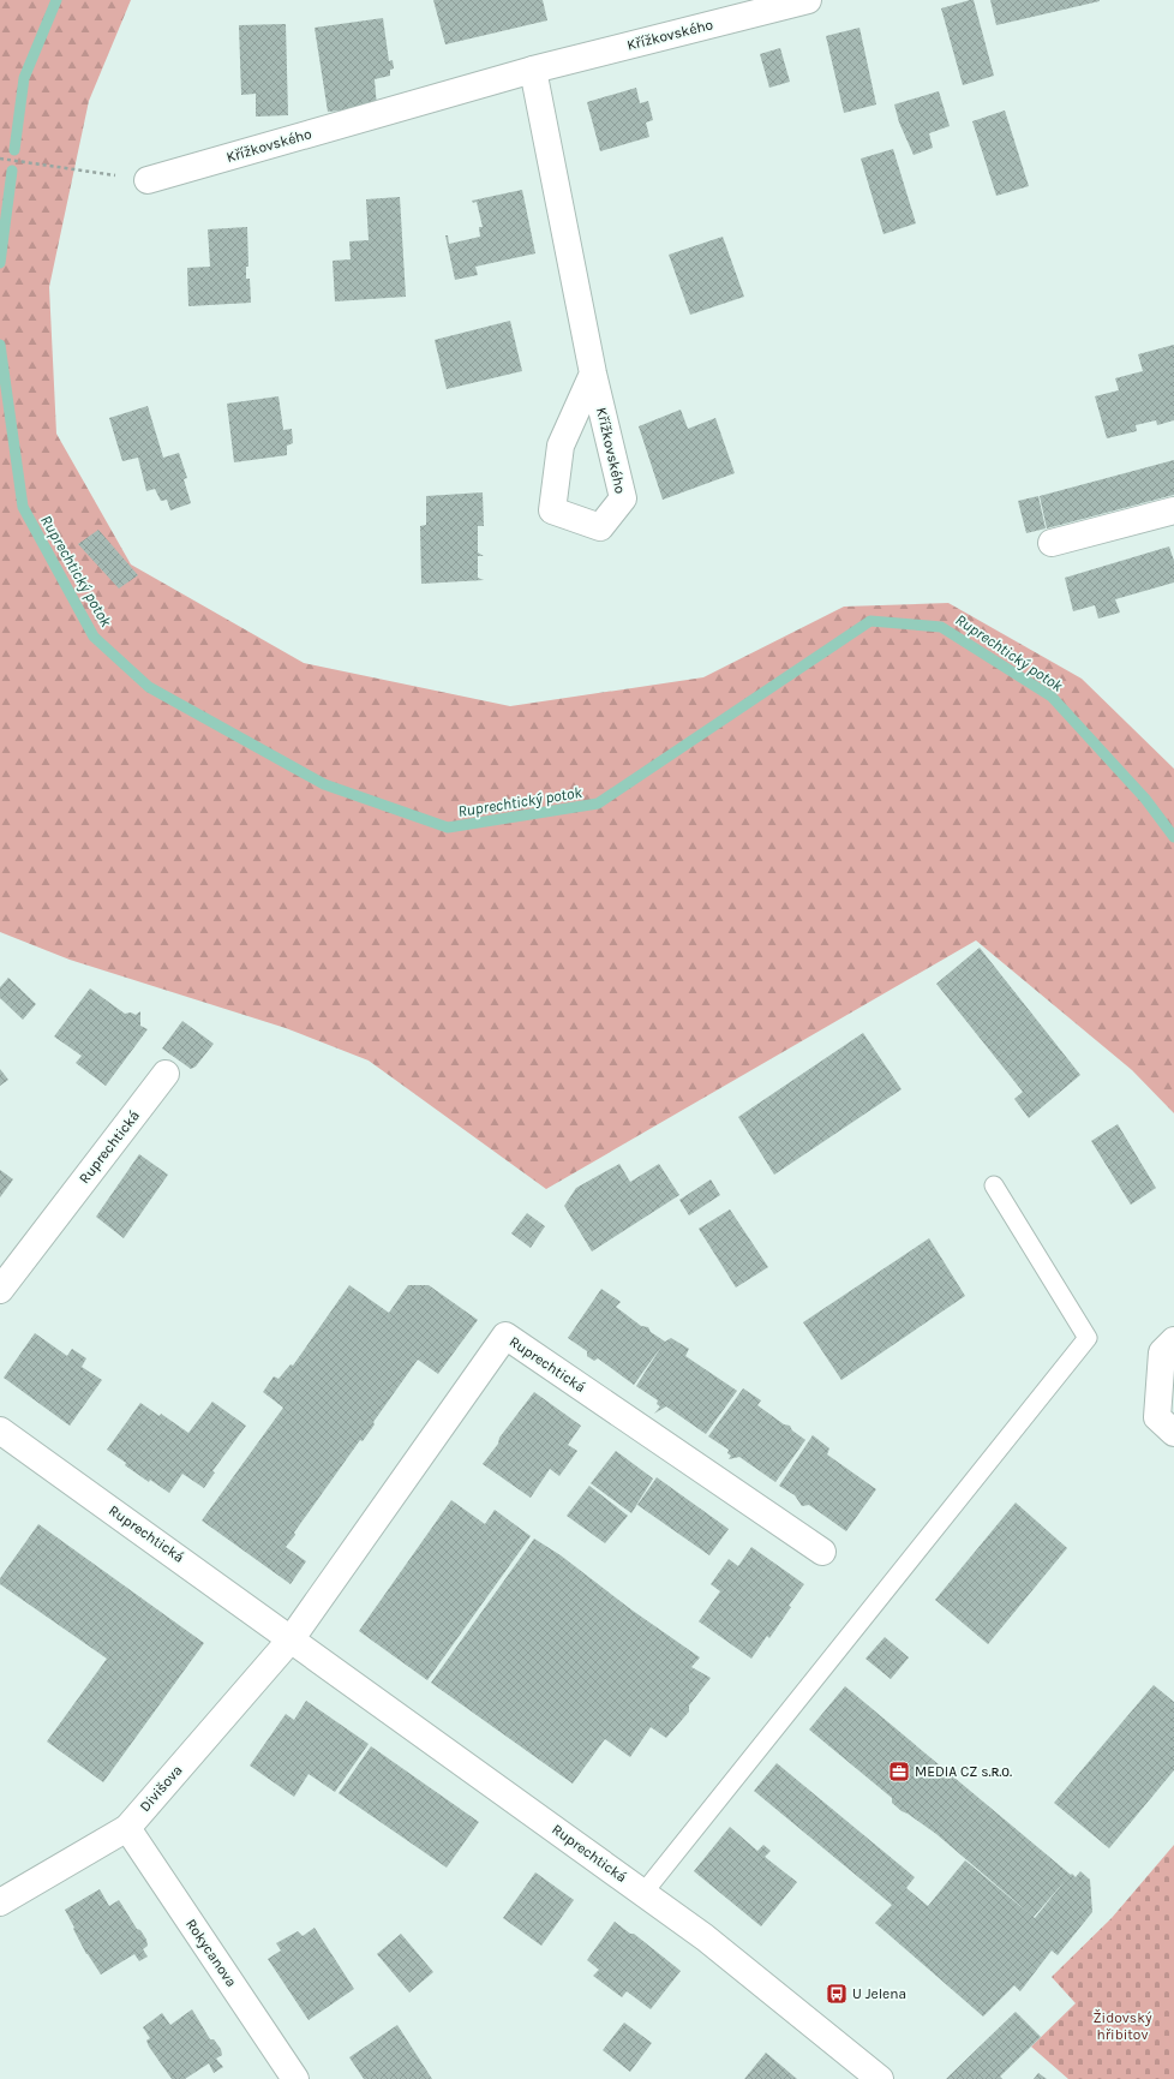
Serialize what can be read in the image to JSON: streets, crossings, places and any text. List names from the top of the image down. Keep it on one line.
{"streets":{"street":["Křížkovského","Ruprechtická","Divišova","Rokycanova"]},"crossings":[["Ruprechtická","Divišova"],["Divišova","Rokycanova"]],"water":["Ruprechtický potok"],"parks":["Židovský hřibitov"],"places":{"office":["MEDIA CZ s.ʀ.ᴏ."],"bus stop":["U Jelena"]}}
